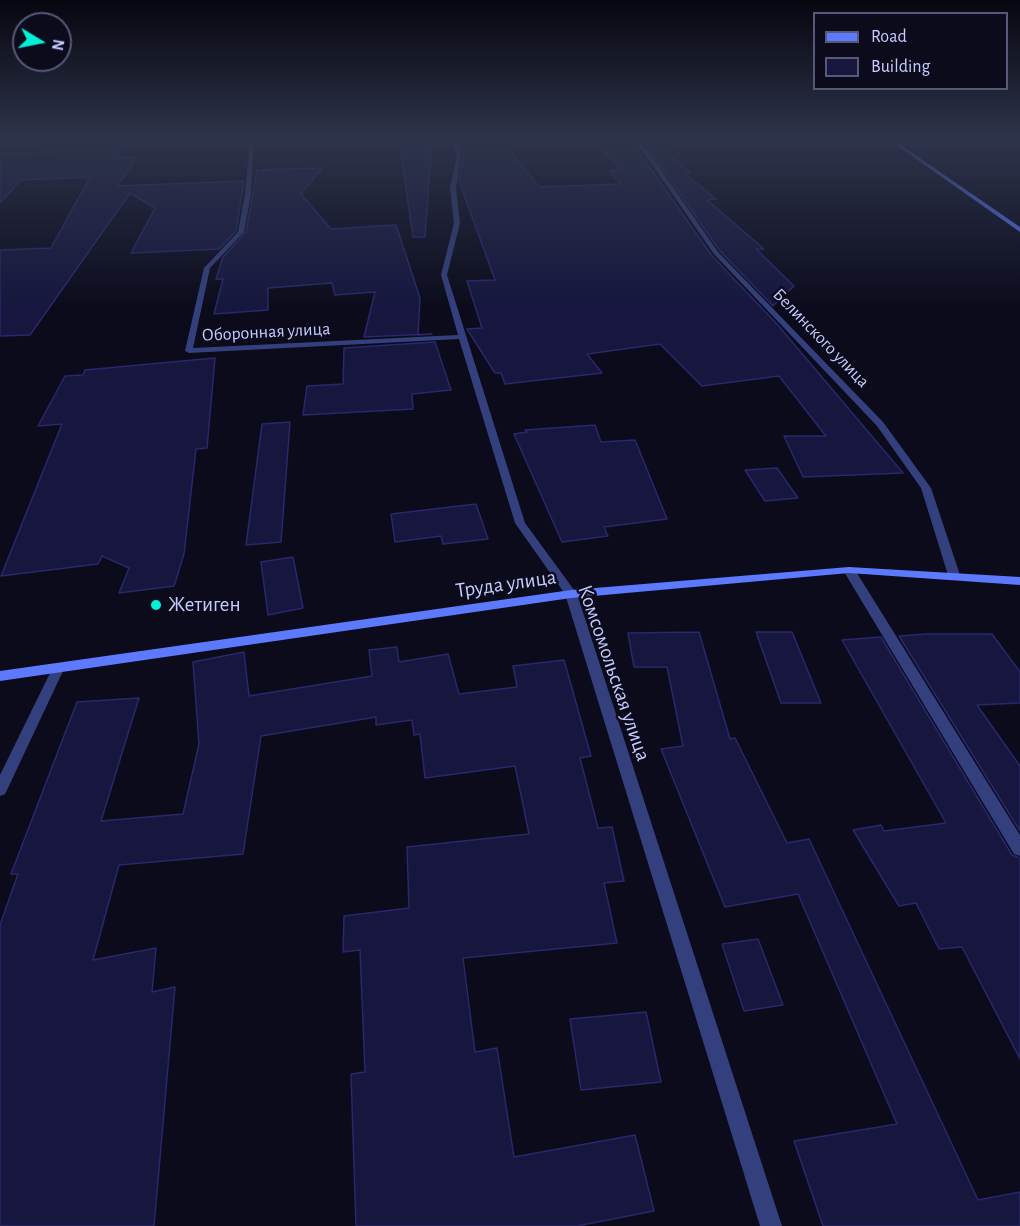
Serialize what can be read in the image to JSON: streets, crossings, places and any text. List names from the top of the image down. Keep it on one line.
{"streets":{"street":["Оборонная улица","Белинского улица","Труда улица","Комсомольская улица"]},"crossings":[["Оборонная улица","Комсомольская улица"],["Белинского улица","Труда улица"],["Труда улица","Комсомольская улица"]],"places":["Жетиген"],"legend":["Road","Building"],"north":"right"}
